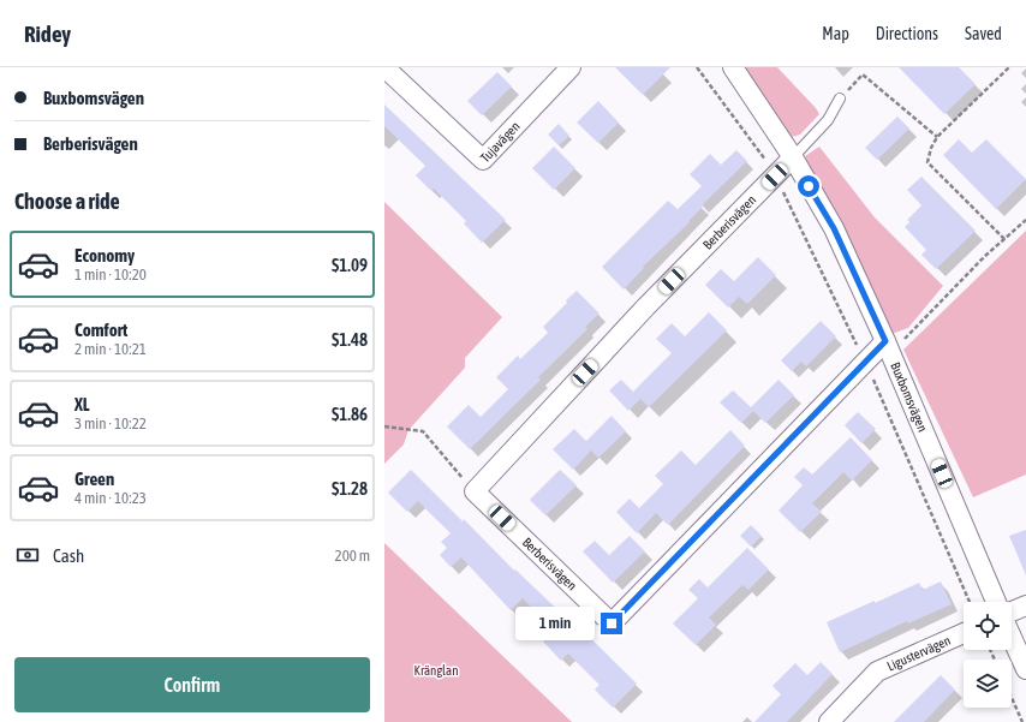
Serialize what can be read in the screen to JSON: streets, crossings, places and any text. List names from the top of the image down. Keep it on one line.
{"streets":{"street":["Tujavägen","Berberisvägen","Buxbomsvägen","Ligustervägen"]},"crossings":[["Berberisvägen","Buxbomsvägen"]],"parks":["Kränglan"],"page":{"header":"Ridey","nav":["Map","Directions","Saved"],"banner":["Buxbomsvägen","Berberisvägen"],"heading":"Choose a ride","list":[{"name":"Economy","note":"1 min · 10:20","value":"$1.09"},{"name":"Comfort","note":"2 min · 10:21","value":"$1.48"},{"name":"XL","note":"3 min · 10:22","value":"$1.86"},{"name":"Green","note":"4 min · 10:23","value":"$1.28"}],"pay":["Cash","200 m"],"bubble":"1 min","buttons":"Confirm"}}
